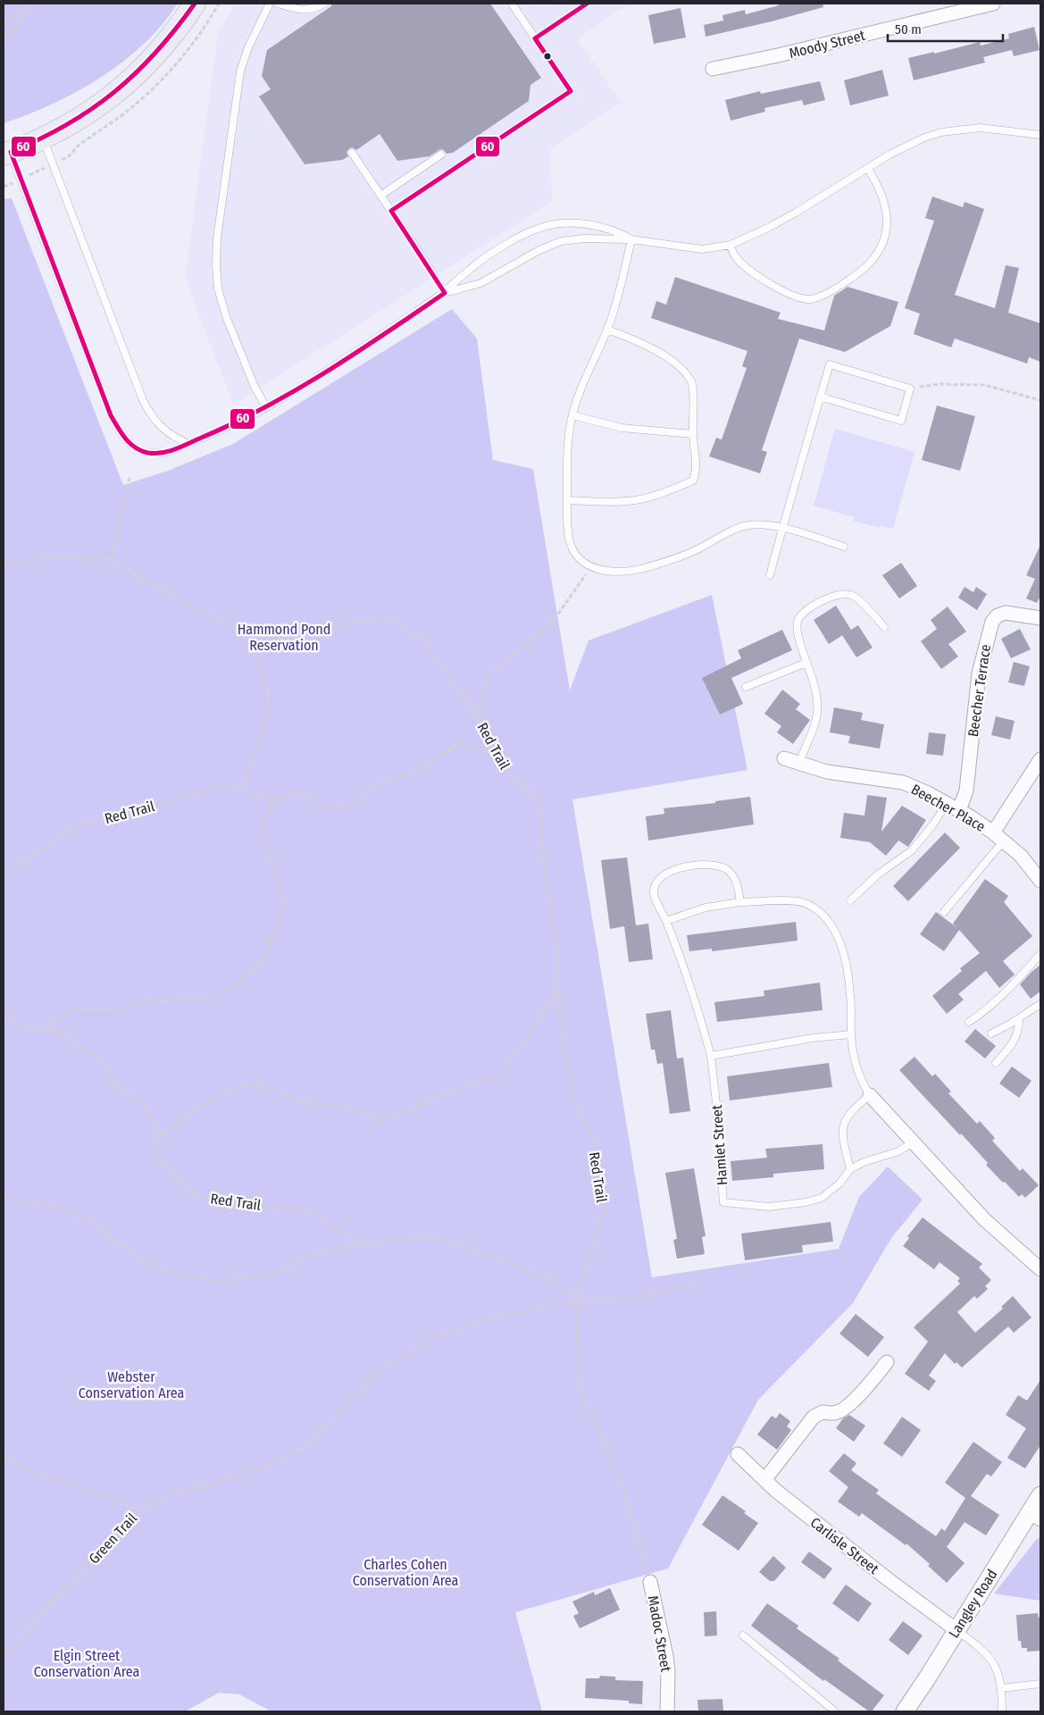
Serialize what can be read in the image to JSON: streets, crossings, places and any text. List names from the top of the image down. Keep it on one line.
{"streets":{"street":["Moody Street","Beecher Terrace","Beecher Place","Carlisle Street","Langley Road","Madoc Street"],"lane":["Hamlet Street"],"path":["Red Trail","Green Trail"]},"crossings":[["Beecher Terrace","Beecher Place"],["Red Trail","Madoc Street"],["Carlisle Street","Langley Road"]],"parks":["Hammond Pond Reservation","Webster Conservation Area","Charles Cohen Conservation Area","Elgin Street Conservation Area"],"lines":["transit line 60"],"scale_bar":"50 m"}
